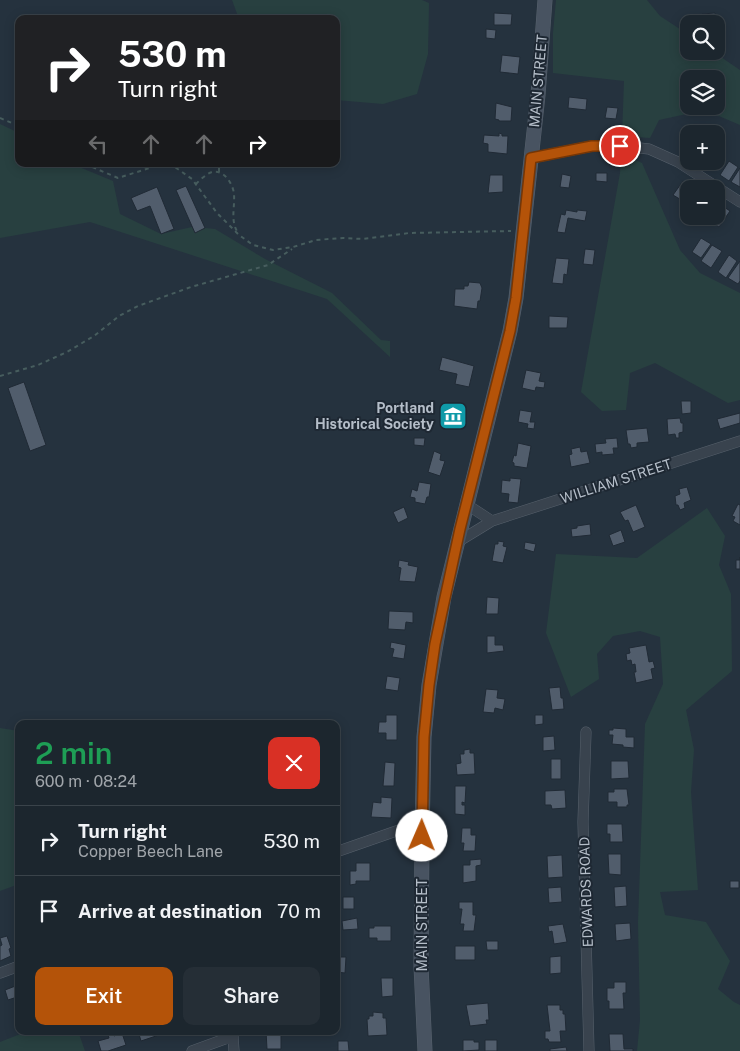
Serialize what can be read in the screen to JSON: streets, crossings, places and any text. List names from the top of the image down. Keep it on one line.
{"streets":{"main road":["MAIN STREET"],"street":["WILLIAM STREET","EDWARDS ROAD"]},"crossings":[["MAIN STREET","WILLIAM STREET"]],"places":{"museum":["Portland Historical Society"]},"page":{"map_buttons":["+","−"],"turn":["530 m","Turn right"],"heading":["2 min","600 m · 08:24"],"list":[{"name":"Turn right","note":"Copper Beech Lane","value":"530 m"},{"name":"Arrive at destination","value":"70 m"}],"buttons":["Exit","Share"]}}
